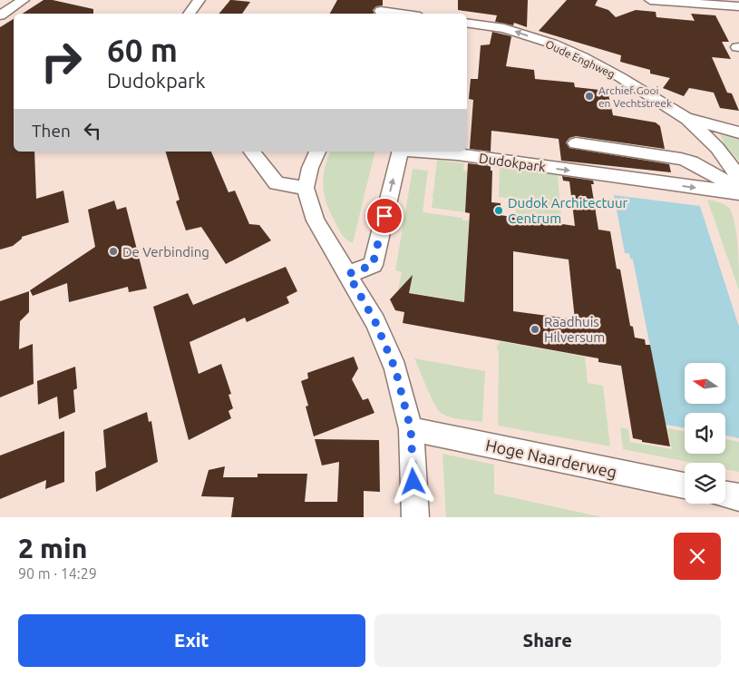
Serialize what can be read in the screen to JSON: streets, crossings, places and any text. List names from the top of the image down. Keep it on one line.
{"streets":{"street":["Oude Enghweg","Dudokpark","Hoge Naarderweg"]},"one_way":["Dudokpark"],"places":["Archief Gooi en Vechtstreek","Dudok Architectuur Centrum","De Verbinding","Raadhuis Hilversum"],"north":"left","page":{"turn":["60 m","Dudokpark"],"then":"Then","heading":["2 min","90 m · 14:29"],"buttons":["Exit","Share"]}}
